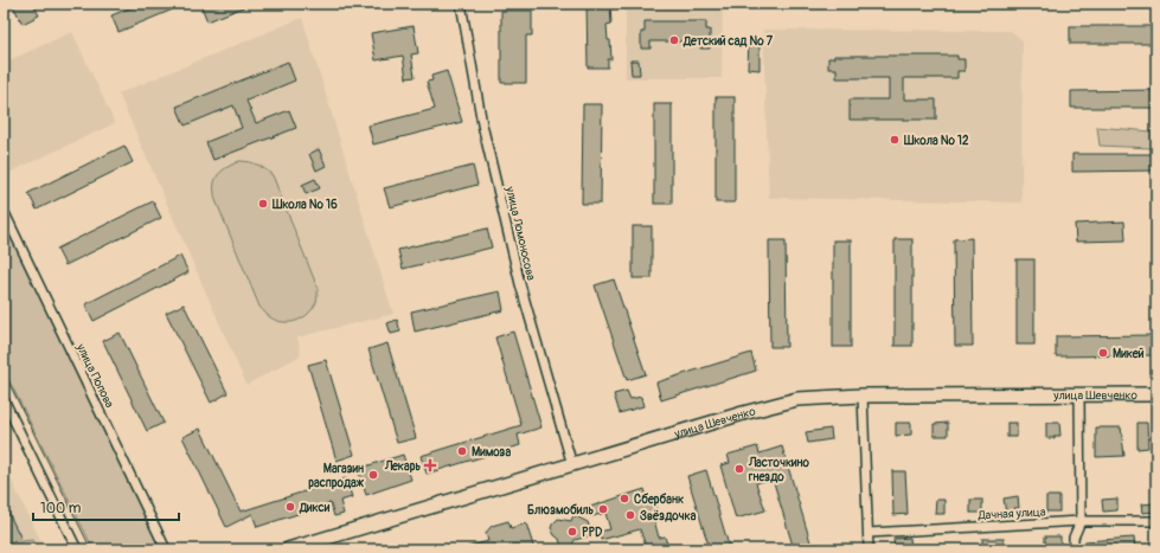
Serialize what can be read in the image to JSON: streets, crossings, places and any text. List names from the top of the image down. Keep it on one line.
{"streets":{"main road":["улица Шевченко"],"street":["улица Ломоносова","улица Попова","Дачная улица"]},"crossings":[["улица Ломоносова","улица Шевченко"]],"places":{"other":["Детский сад № 7","Школа № 12","Школа № 16","Микей","Мимоза","Ласточкино гнездо","Магазин распродаж","Сбербанк","Дикси","Блюзмобиль","Звёздочка","PPD"],"health":["Лекарь"]},"scale_bar":"100 m"}
